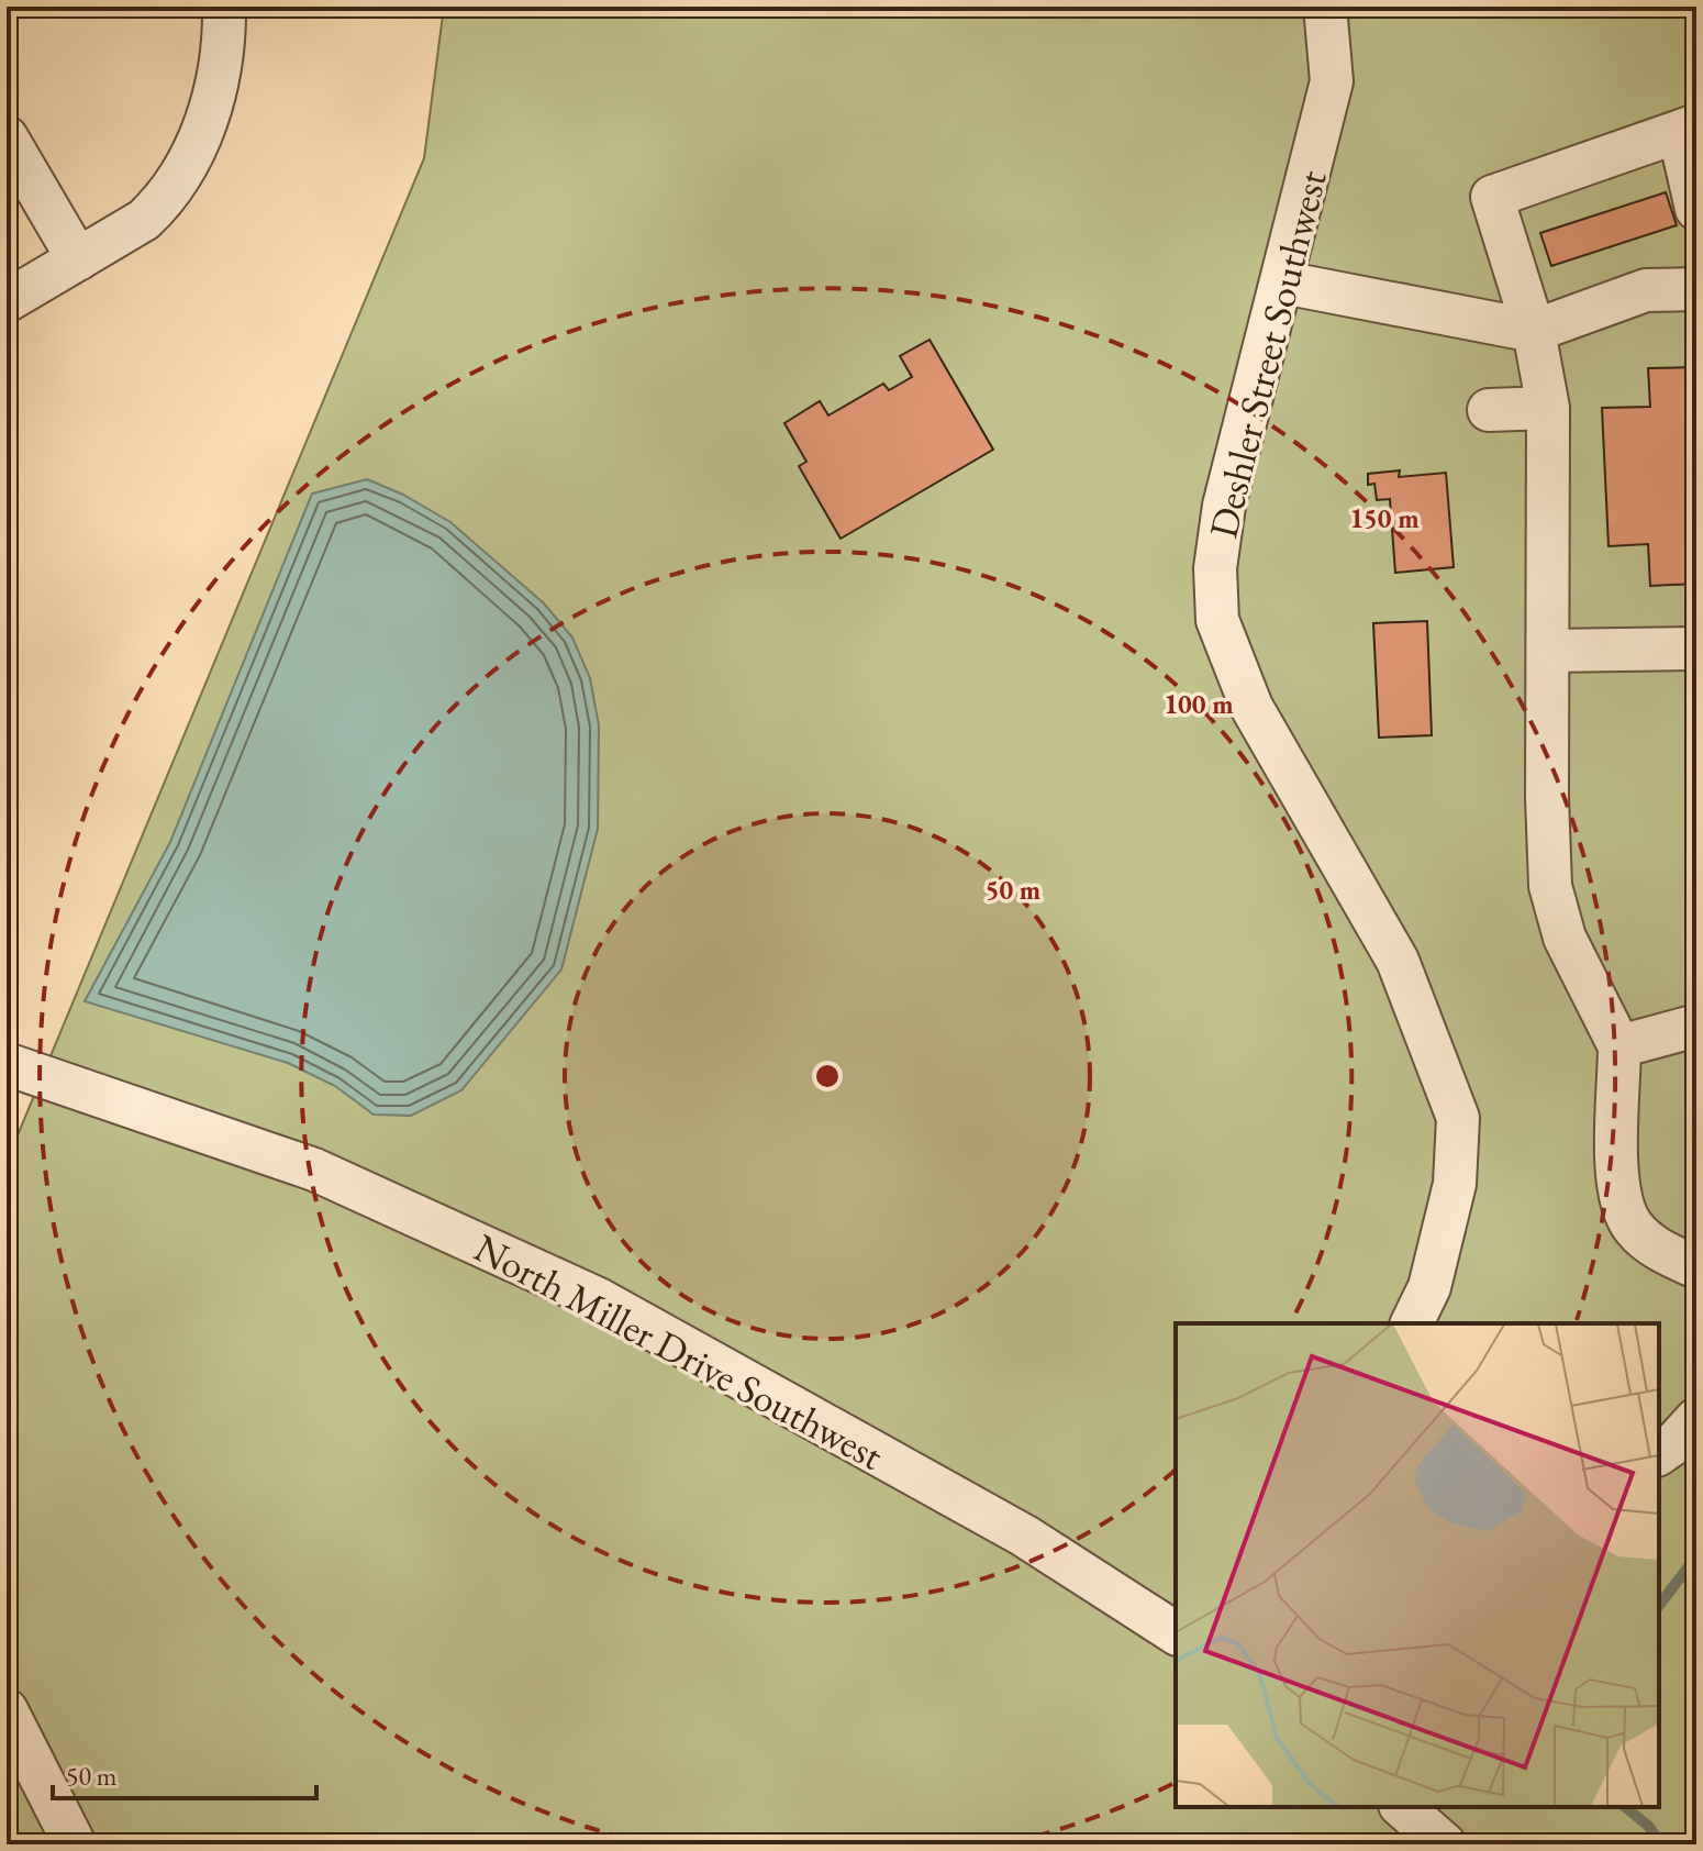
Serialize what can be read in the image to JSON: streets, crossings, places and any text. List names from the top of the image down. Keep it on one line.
{"streets":{"street":["Deshler Street Southwest","North Miller Drive Southwest"]},"scale_bar":"50 m","rings":["150 m","100 m","50 m"]}
